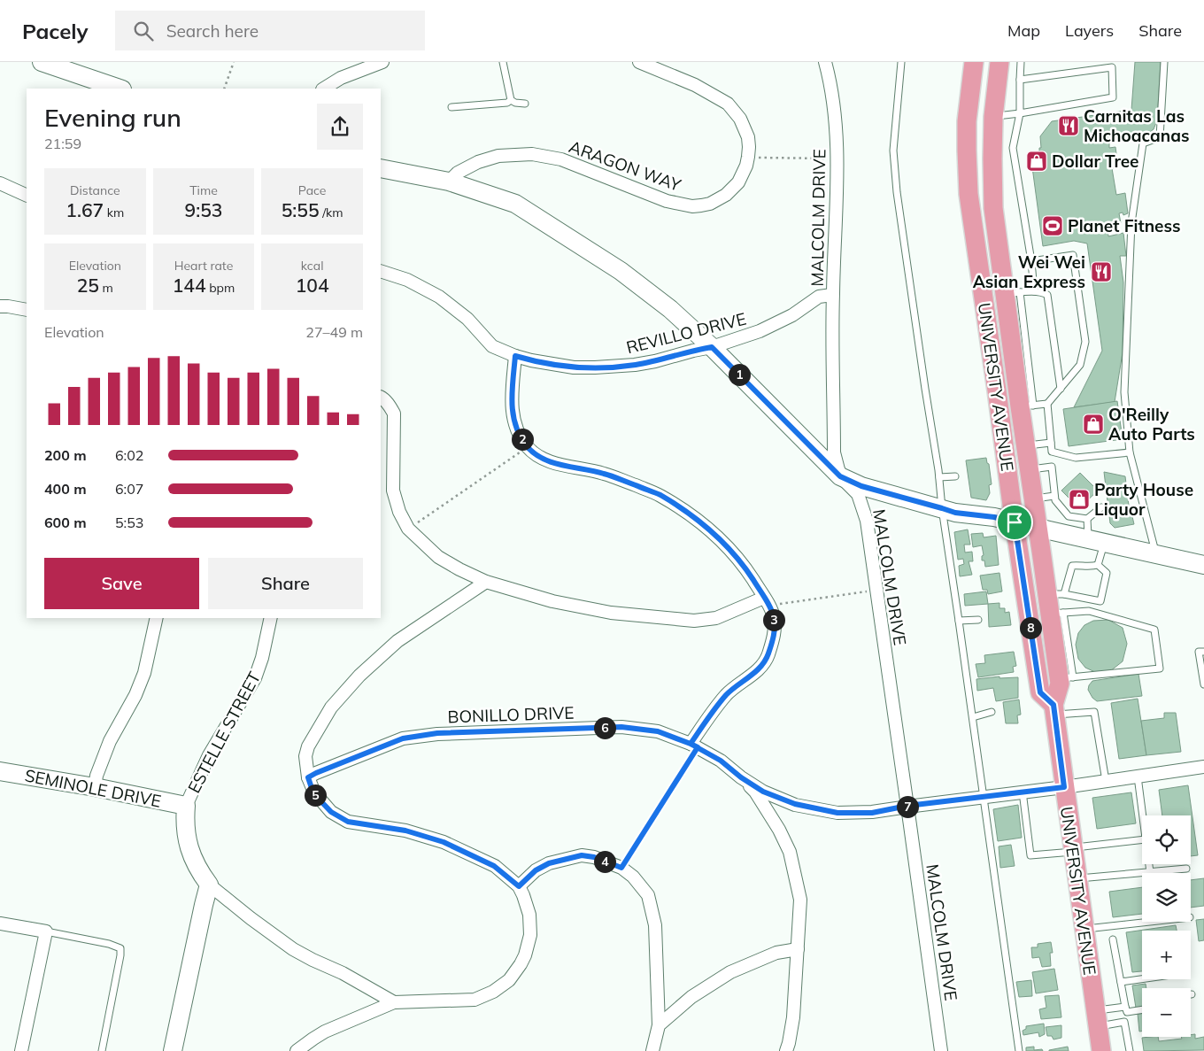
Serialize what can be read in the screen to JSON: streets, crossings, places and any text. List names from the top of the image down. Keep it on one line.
{"streets":{"main road":["UNIVERSITY AVENUE"],"street":["ARAGON WAY","MALCOLM DRIVE","REVILLO DRIVE","BONILLO DRIVE","ESTELLE STREET","SEMINOLE DRIVE"]},"crossings":[["MALCOLM DRIVE","REVILLO DRIVE"],["MALCOLM DRIVE","BONILLO DRIVE"],["UNIVERSITY AVENUE","BONILLO DRIVE"],["ESTELLE STREET","SEMINOLE DRIVE"]],"places":{"restaurant":["Carnitas Las Michoacanas","Wei Wei Asian Express"],"shop":["Dollar Tree","O'Reilly Auto Parts","Party House Liquor"],"sports":["Planet Fitness"]},"page":{"header":"Pacely","search":"Search here","nav":["Map","Layers","Share"],"heading":["Evening run","21:59"],"stats":[["Distance","1.67 km"],["Time","9:53"],["Pace","5:55 /km"],["Elevation","25 m"],["Heart rate","144 bpm"],["kcal","104"]],"chart":["Elevation","27–49 m"],"pins":["1","2","3","8","6","5","7","4"],"list":[{"name":"200 m","note":"6:02"},{"name":"400 m","note":"6:07"},{"name":"600 m","note":"5:53"}],"buttons":["Save","Share"],"map_buttons":["+","−"]}}
